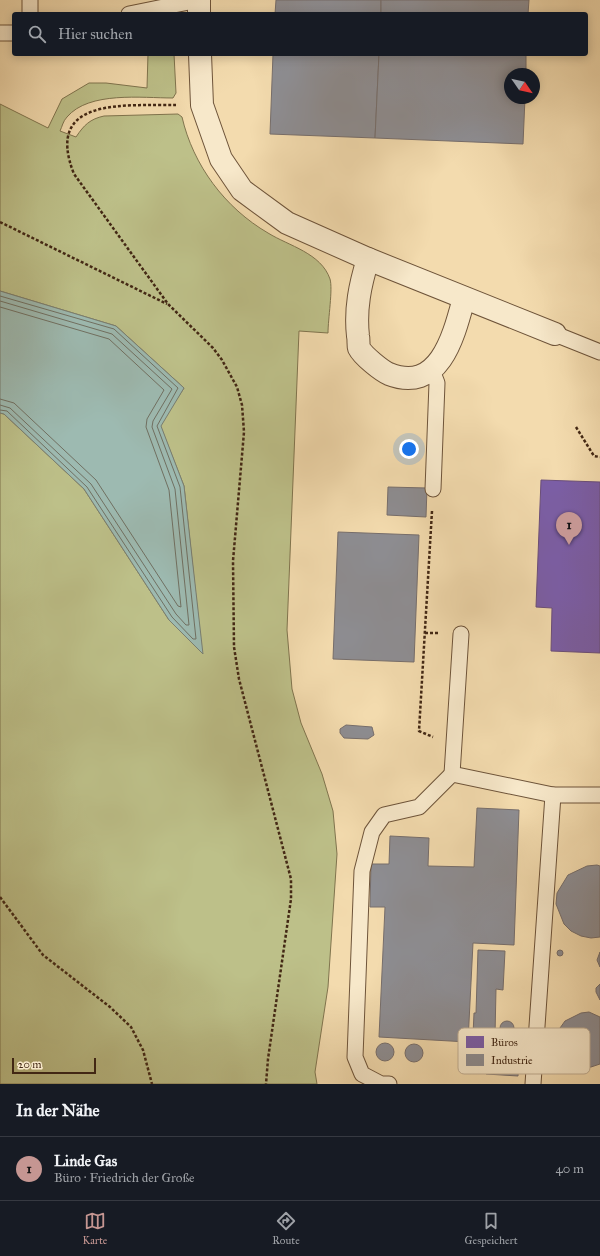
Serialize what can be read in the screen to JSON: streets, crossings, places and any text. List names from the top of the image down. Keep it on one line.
{"legend":["Büros","Industrie"],"scale_bar":"20 m","north":"bottom right","page":{"search":"Hier suchen","pins":"1","scale":"20 m","heading":"In der Nähe","list":[{"mark":"1","name":"Linde Gas","note":"Büro · Friedrich der Große","value":"40 m"}],"nav":["Karte","Route","Gespeichert"]}}
